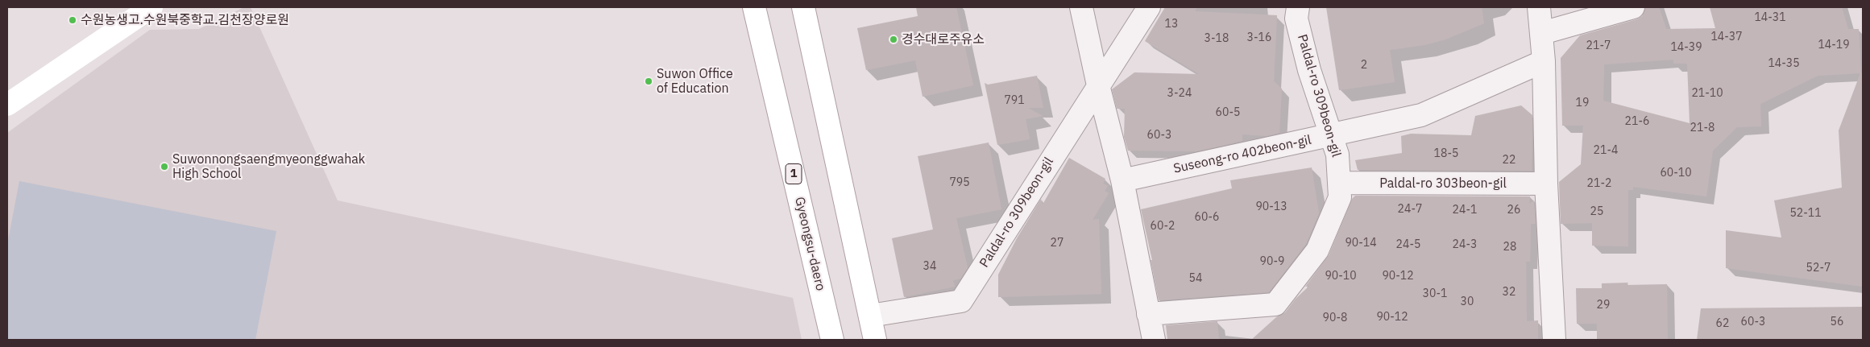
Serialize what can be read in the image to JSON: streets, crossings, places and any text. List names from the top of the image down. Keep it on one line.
{"streets":{"main road":["1","Gyeongsu-daero"],"street":["Paldal-ro 309beon-gil","Suseong-ro 402beon-gil","Paldal-ro 303beon-gil"]},"crossings":[["Paldal-ro 309beon-gil","Suseong-ro 402beon-gil"],["Paldal-ro 309beon-gil","Paldal-ro 303beon-gil"]],"places":["수원농생고.수원북중학교.김천장양로원","경수대로주유소","Suwon Office of Education","Suwonnongsaengmyeonggwahak High School"],"house_numbers":["14-31","13","14-37","3-16","3-18","14-19","21-7","14-39","14-35","2","3-24","21-10","791","19","60-5","21-6","21-8","60-3","21-4","18-5","22","60-10","795","21-2","90-13","24-7","24-1","26","25","52-11","60-6","60-2","27","90-14","24-5","24-3","28","90-9","34","52-7","90-10","90-12","54","32","30-1","30","29","90-12","90-8","60-3","56","62"]}
